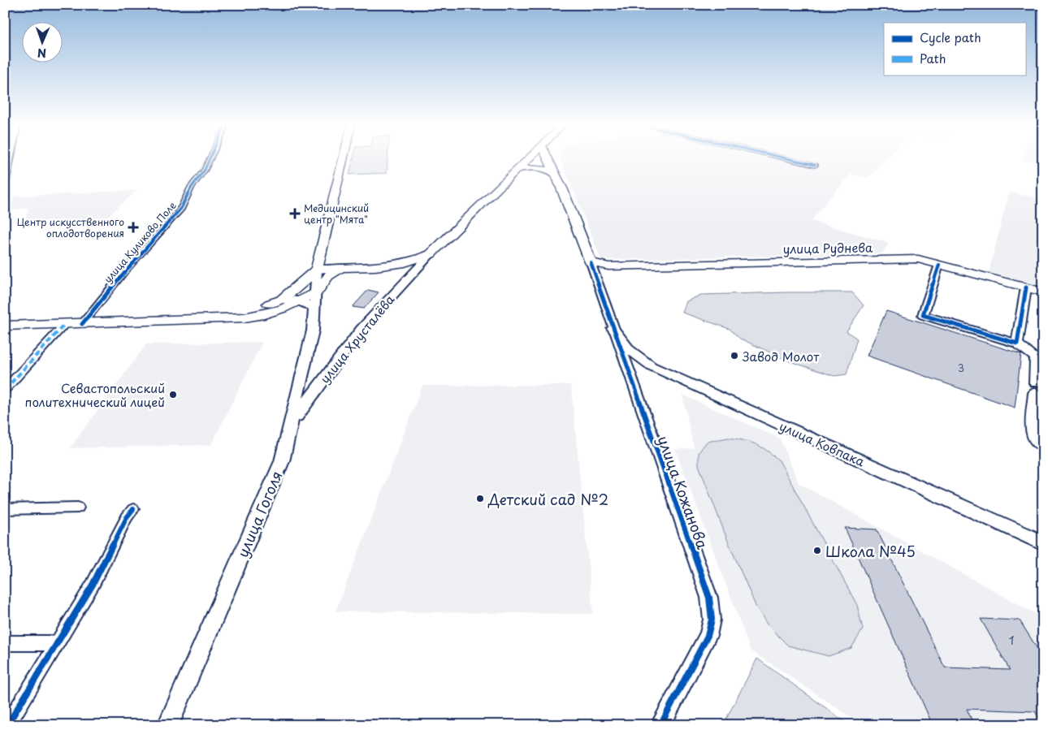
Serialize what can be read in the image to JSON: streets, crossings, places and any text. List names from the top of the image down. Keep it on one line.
{"streets":{"main road":["улица Руднева","улица Хрусталёва","улица Ковпака","улица Кожанова","улица Гоголя"],"street":["улица Куликово Поле"]},"crossings":[["улица Руднева","улица Кожанова"],["улица Хрусталёва","улица Гоголя"],["улица Ковпака","улица Кожанова"]],"places":{"health":["Медицинский центр \"Мята\"","Центр искусственного оплодотворения"],"other":["Завод Молот","Севастопольский политехнический лицей","Детский сад №2","Школа №45"]},"house_numbers":["3","1"],"legend":["Cycle path","Path"],"north":"bottom"}
